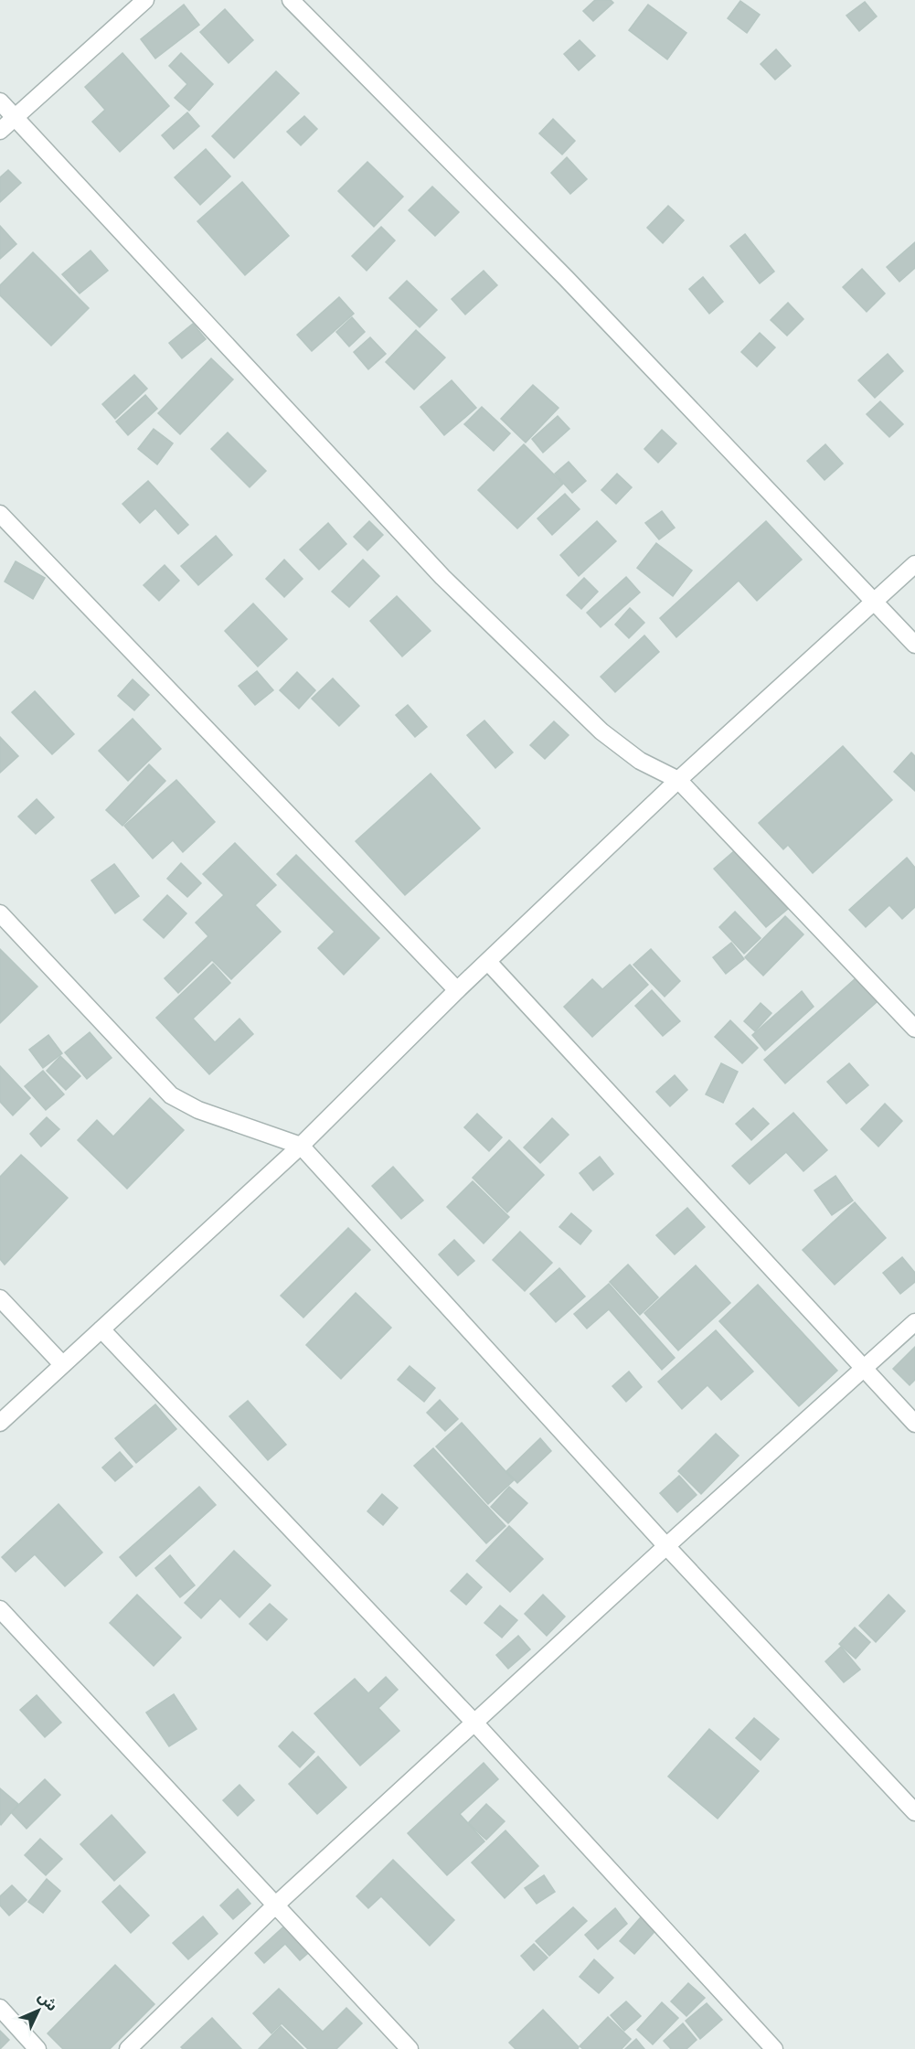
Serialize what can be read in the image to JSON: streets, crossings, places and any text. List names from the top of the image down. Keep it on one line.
{"north":"top right"}
